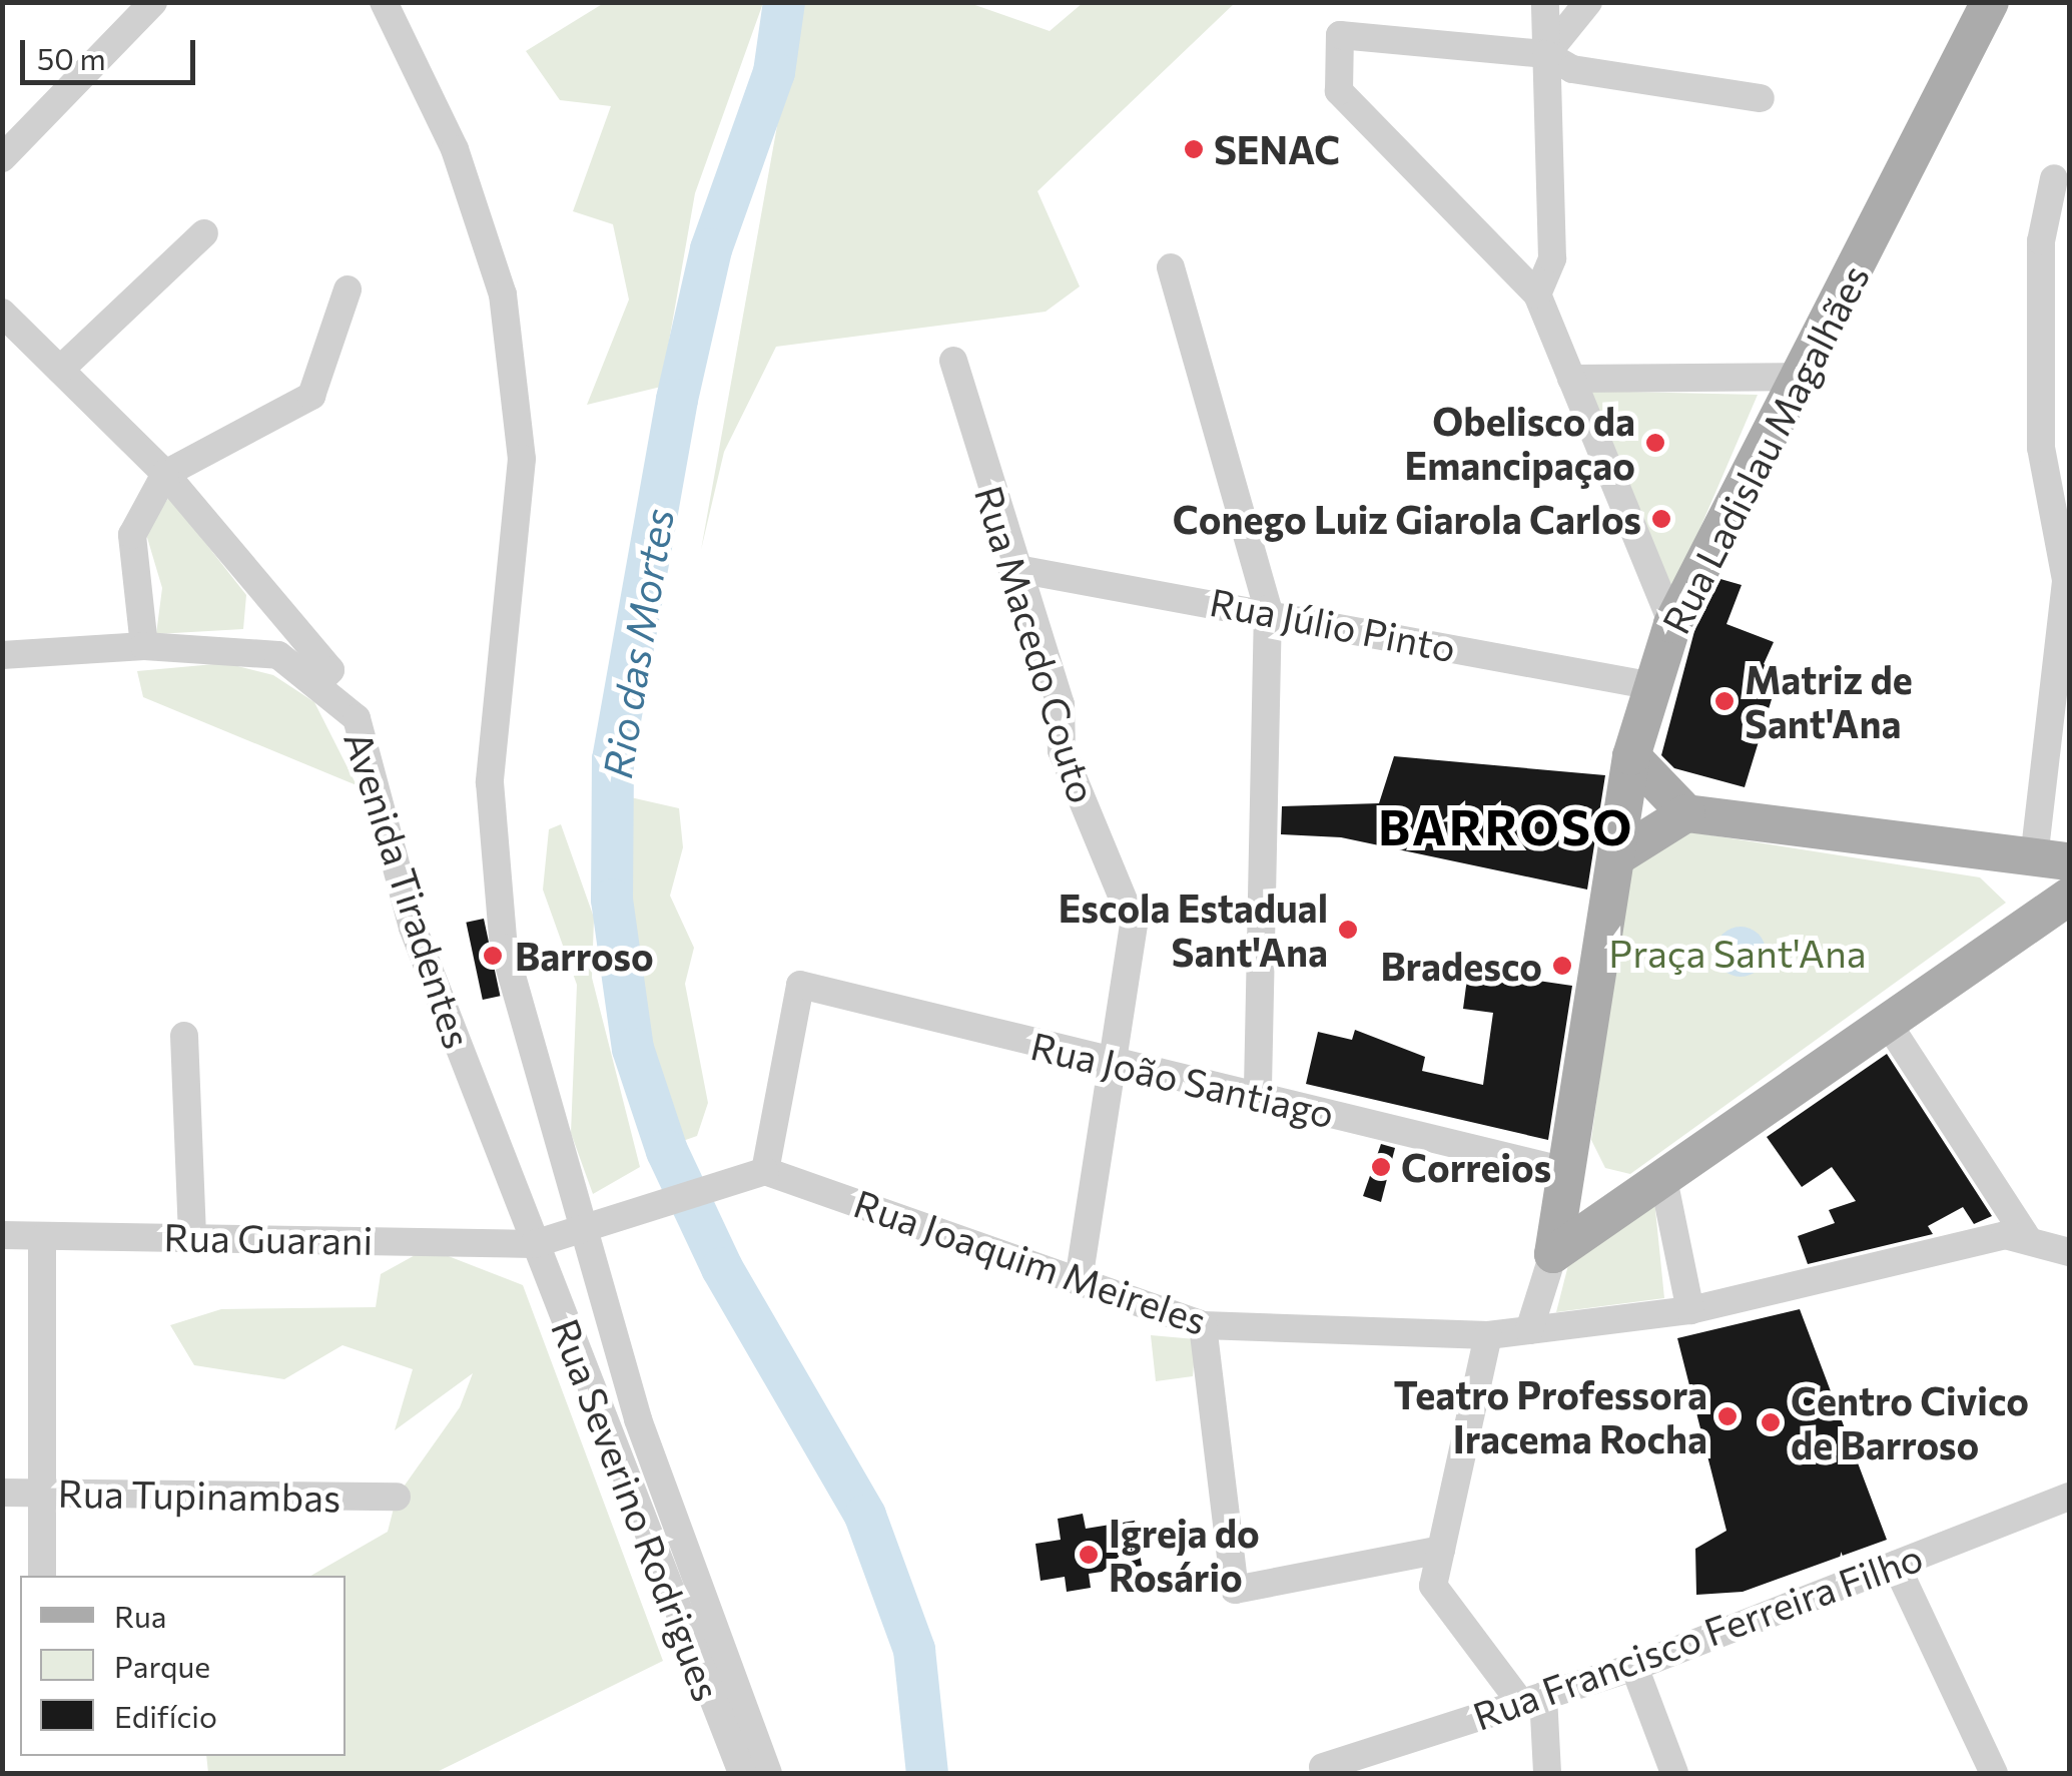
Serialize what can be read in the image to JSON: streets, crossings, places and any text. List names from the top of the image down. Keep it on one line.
{"streets":{"main road":["Rua Ladislau Magalhães"],"street":["Rua Júlio Pinto","Rua Macedo Couto","Avenida Tiradentes","Rua João Santiago","Rua Guarani","Rua Joaquim Meireles","Rua Tupinambas","Rua Severino Rodrigues","Rua Francisco Ferreira Filho"]},"crossings":[["Rua Ladislau Magalhães","Rua Júlio Pinto"],["Rua Ladislau Magalhães","Rua João Santiago"],["Rua Ladislau Magalhães","Rua Joaquim Meireles"],["Rua Júlio Pinto","Rua Macedo Couto"],["Rua Macedo Couto","Rua João Santiago"],["Rua Macedo Couto","Rua Joaquim Meireles"],["Avenida Tiradentes","Rua Guarani"],["Avenida Tiradentes","Rua Severino Rodrigues"],["Rua João Santiago","Rua Joaquim Meireles"],["Rua Guarani","Rua Severino Rodrigues"]],"districts":["BARROSO"],"water":["Rio das Mortes"],"parks":["Praça Sant'Ana"],"places":["SENAC","Obelisco da Emancipaçao","Conego Luiz Giarola Carlos","Matriz de Sant'Ana","Escola Estadual Sant'Ana","Barroso","Bradesco","Correios","Teatro Professora Iracema Rocha","Centro Civico de Barroso","Igreja do Rosário"],"legend":["Rua","Parque","Edifício"],"scale_bar":"50 m"}
